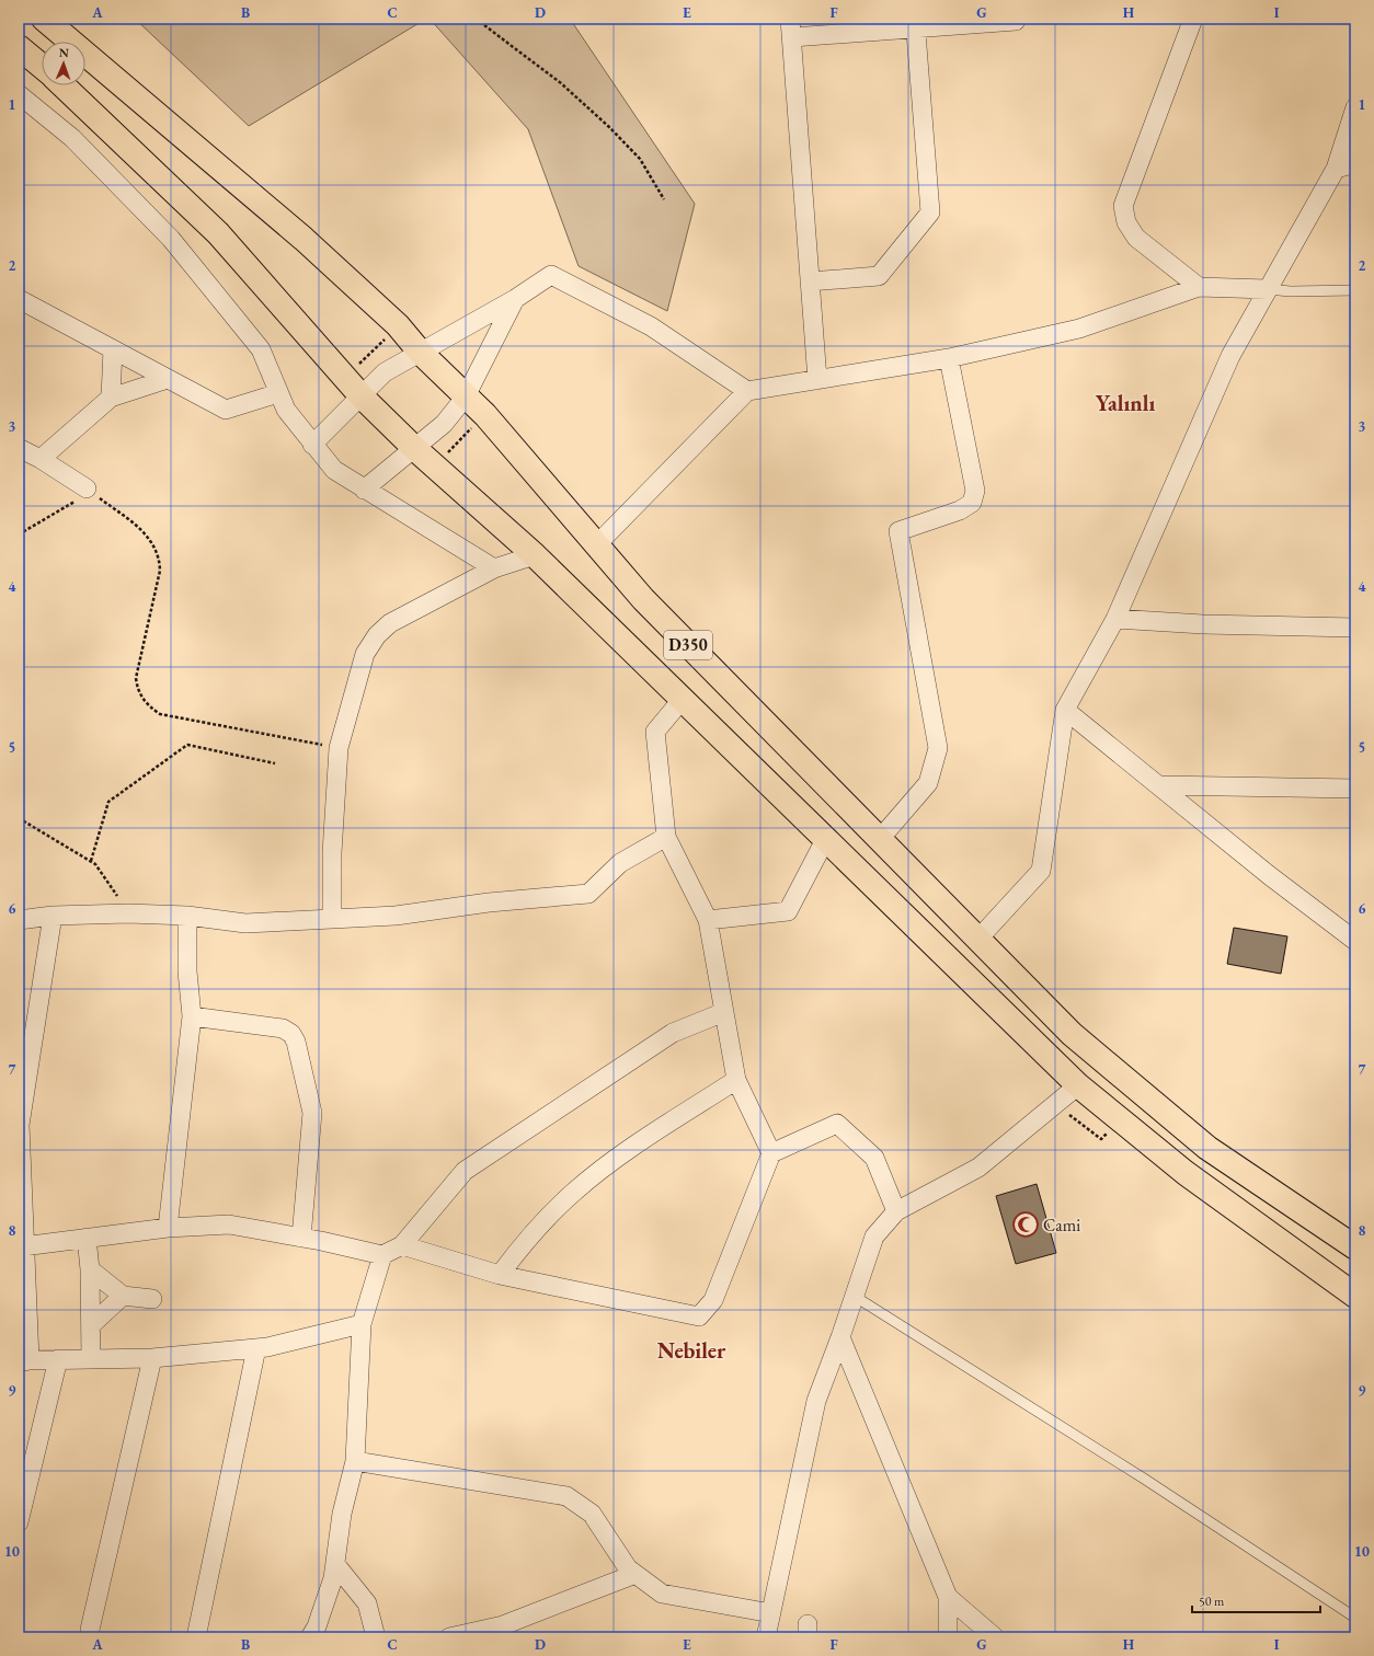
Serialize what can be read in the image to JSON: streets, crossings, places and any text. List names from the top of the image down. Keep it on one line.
{"streets":{"highway":["D350"]},"districts":["Yalınlı","Nebiler"],"places":{"mosque":["Cami"]},"scale_bar":"50 m","north":"top","grid":{"columns":["A","B","C","D","E","F","G","H","I"],"rows":["1","2","3","4","5","6","7","8","9","10"]}}
